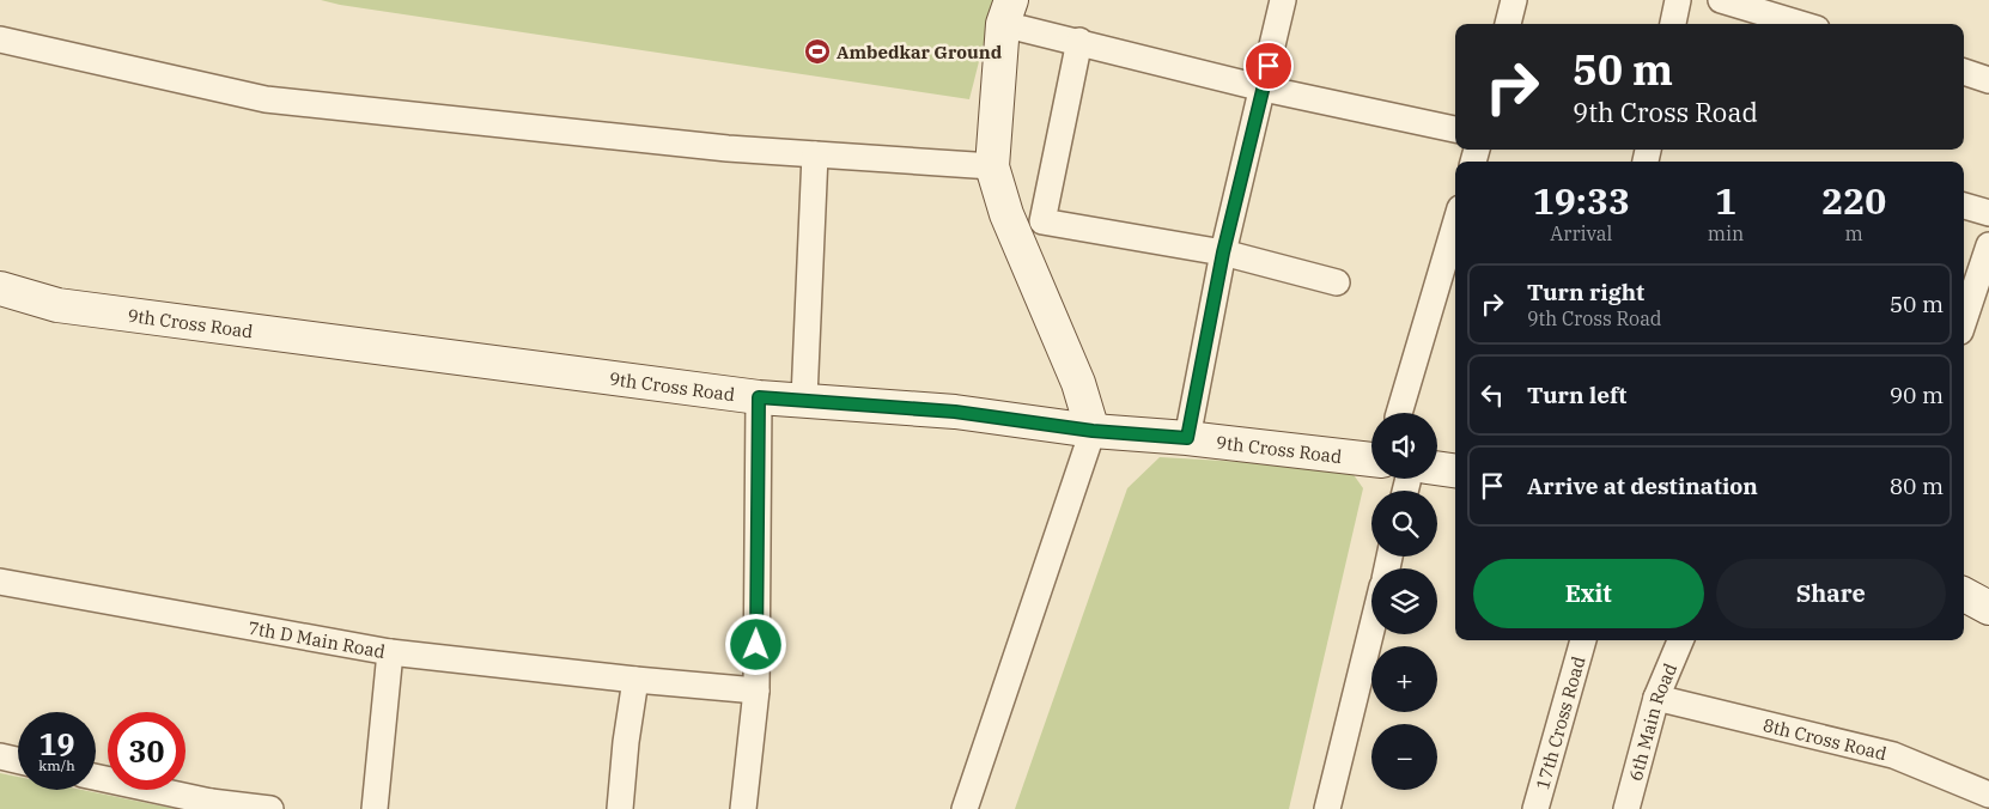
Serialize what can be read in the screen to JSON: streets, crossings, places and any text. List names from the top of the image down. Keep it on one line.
{"streets":{"street":["9th Cross Road","7th D Main Road","6th Main Road","17th Cross Road","8th Cross Road"]},"crossings":[["6th Main Road","8th Cross Road"]],"places":{"sports":["Ambedkar Ground"]},"page":{"turn":["50 m","9th Cross Road"],"eta":["19:33","Arrival","1","min","220","m"],"list":[{"name":"Turn right","note":"9th Cross Road","value":"50 m"},{"name":"Turn left","value":"90 m"},{"name":"Arrive at destination","value":"80 m"}],"map_buttons":["+","−"],"buttons":["Exit","Share"],"speed":"19 km/h","limit":"30"}}
